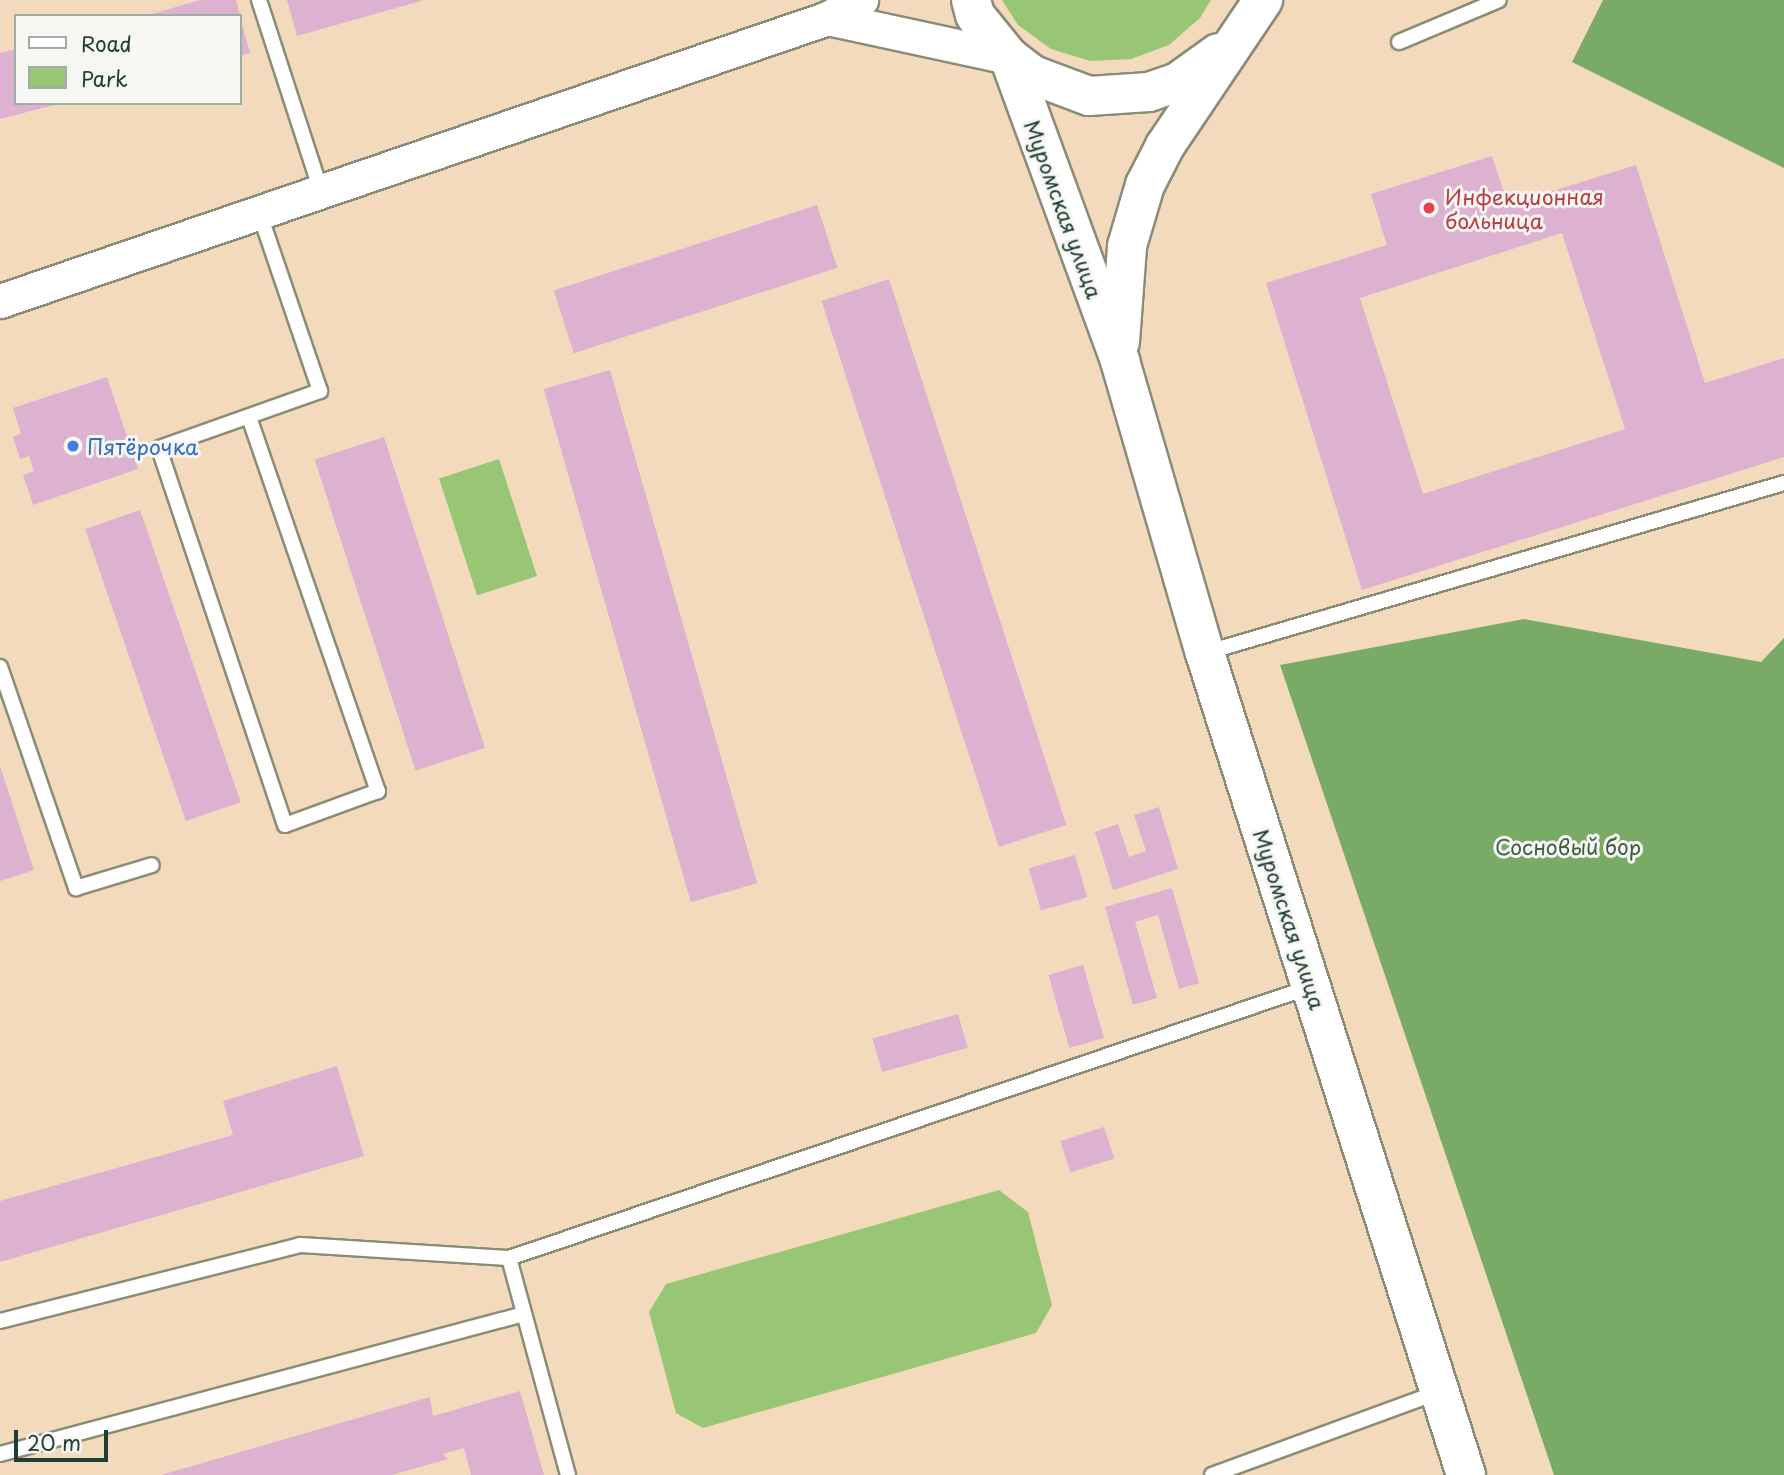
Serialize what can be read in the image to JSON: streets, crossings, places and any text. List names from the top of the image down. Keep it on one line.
{"streets":{"main road":["Муромская улица"]},"parks":["Сосновый бор"],"places":["Инфекционная больница","Пятёрочка"],"legend":["Road","Park"],"scale_bar":"20 m"}
